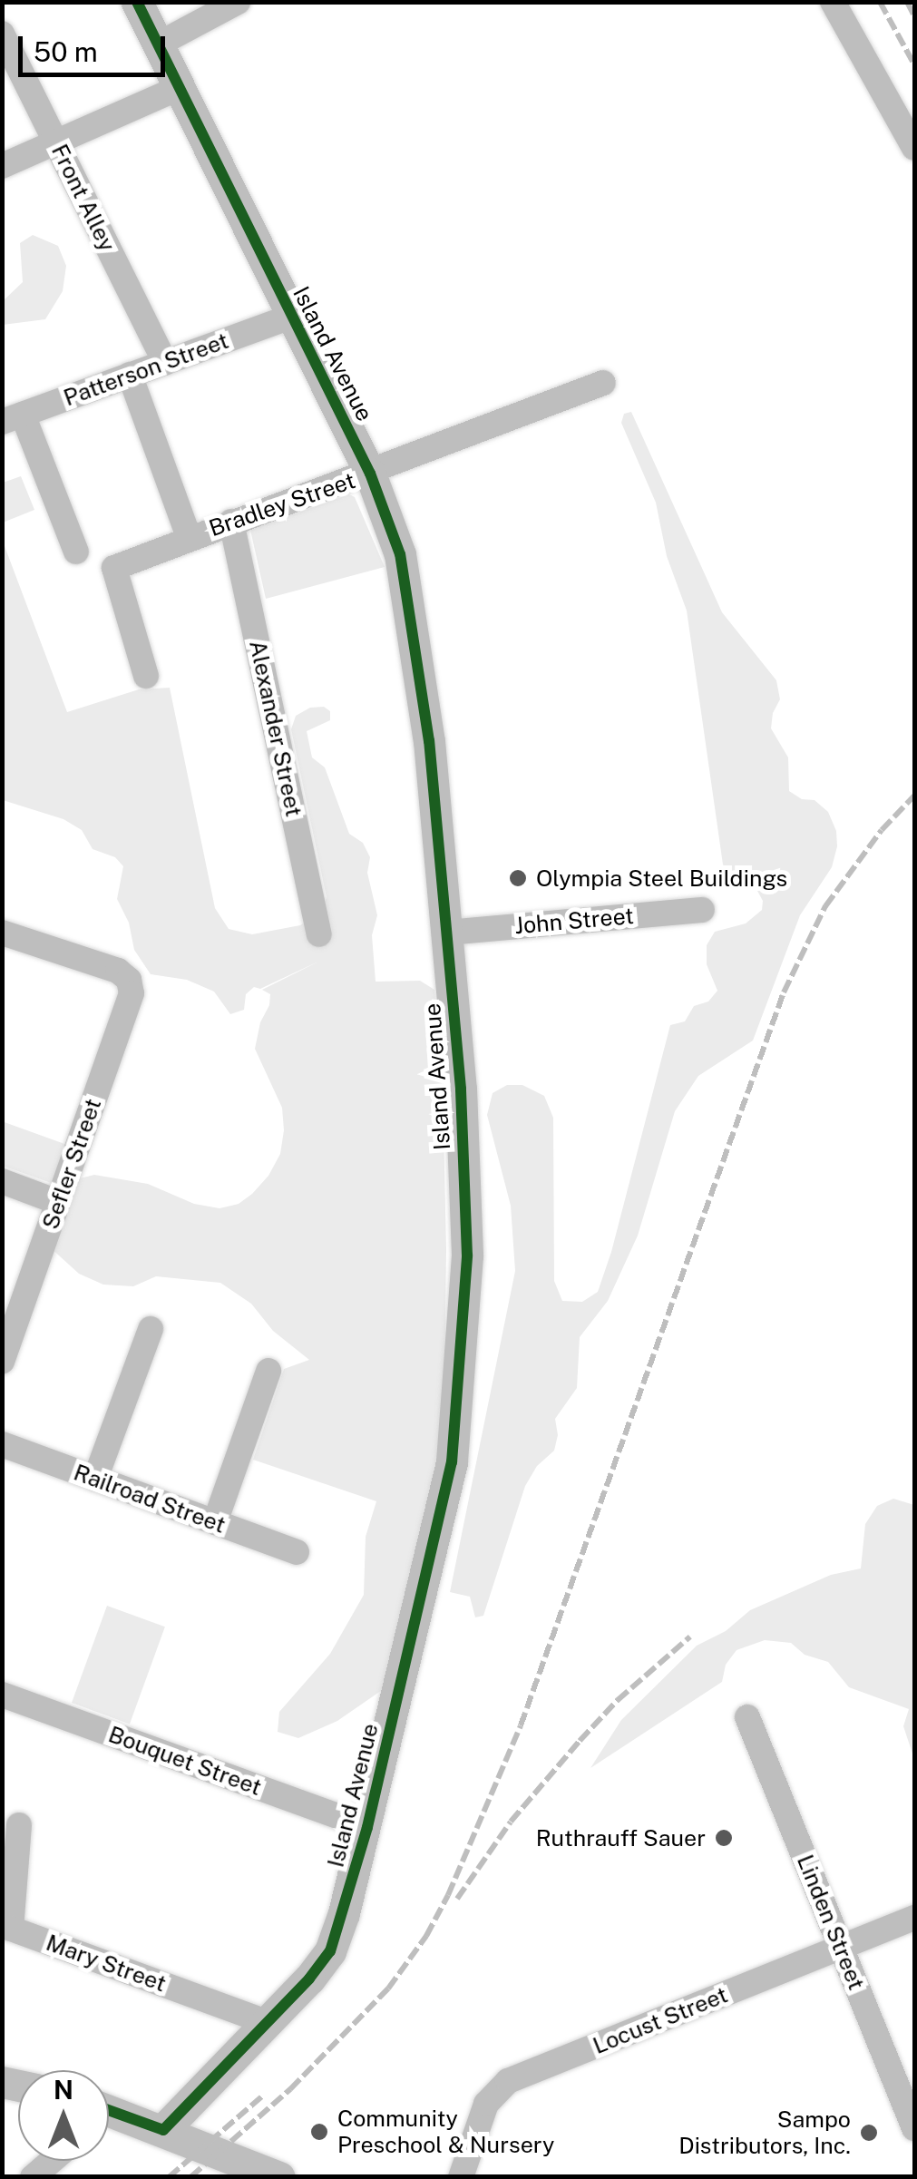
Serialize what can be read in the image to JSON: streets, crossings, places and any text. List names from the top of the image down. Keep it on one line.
{"streets":{"main road":["Island Avenue"],"street":["Front Alley","Patterson Street","Bradley Street","Alexander Street","John Street","Sefler Street","Railroad Street","Bouquet Street","Linden Street","Mary Street","Locust Street"]},"crossings":[["Front Alley","Patterson Street"],["Island Avenue","Patterson Street"],["Island Avenue","Bradley Street"],["Island Avenue","John Street"],["Island Avenue","Bouquet Street"],["Island Avenue","Mary Street"],["Bradley Street","Alexander Street"],["Linden Street","Locust Street"]],"places":["Olympia Steel Buildings","Ruthrauff Sauer","Community Preschool & Nursery","Sampo Distributors, Inc."],"scale_bar":"50 m","north":"top"}
